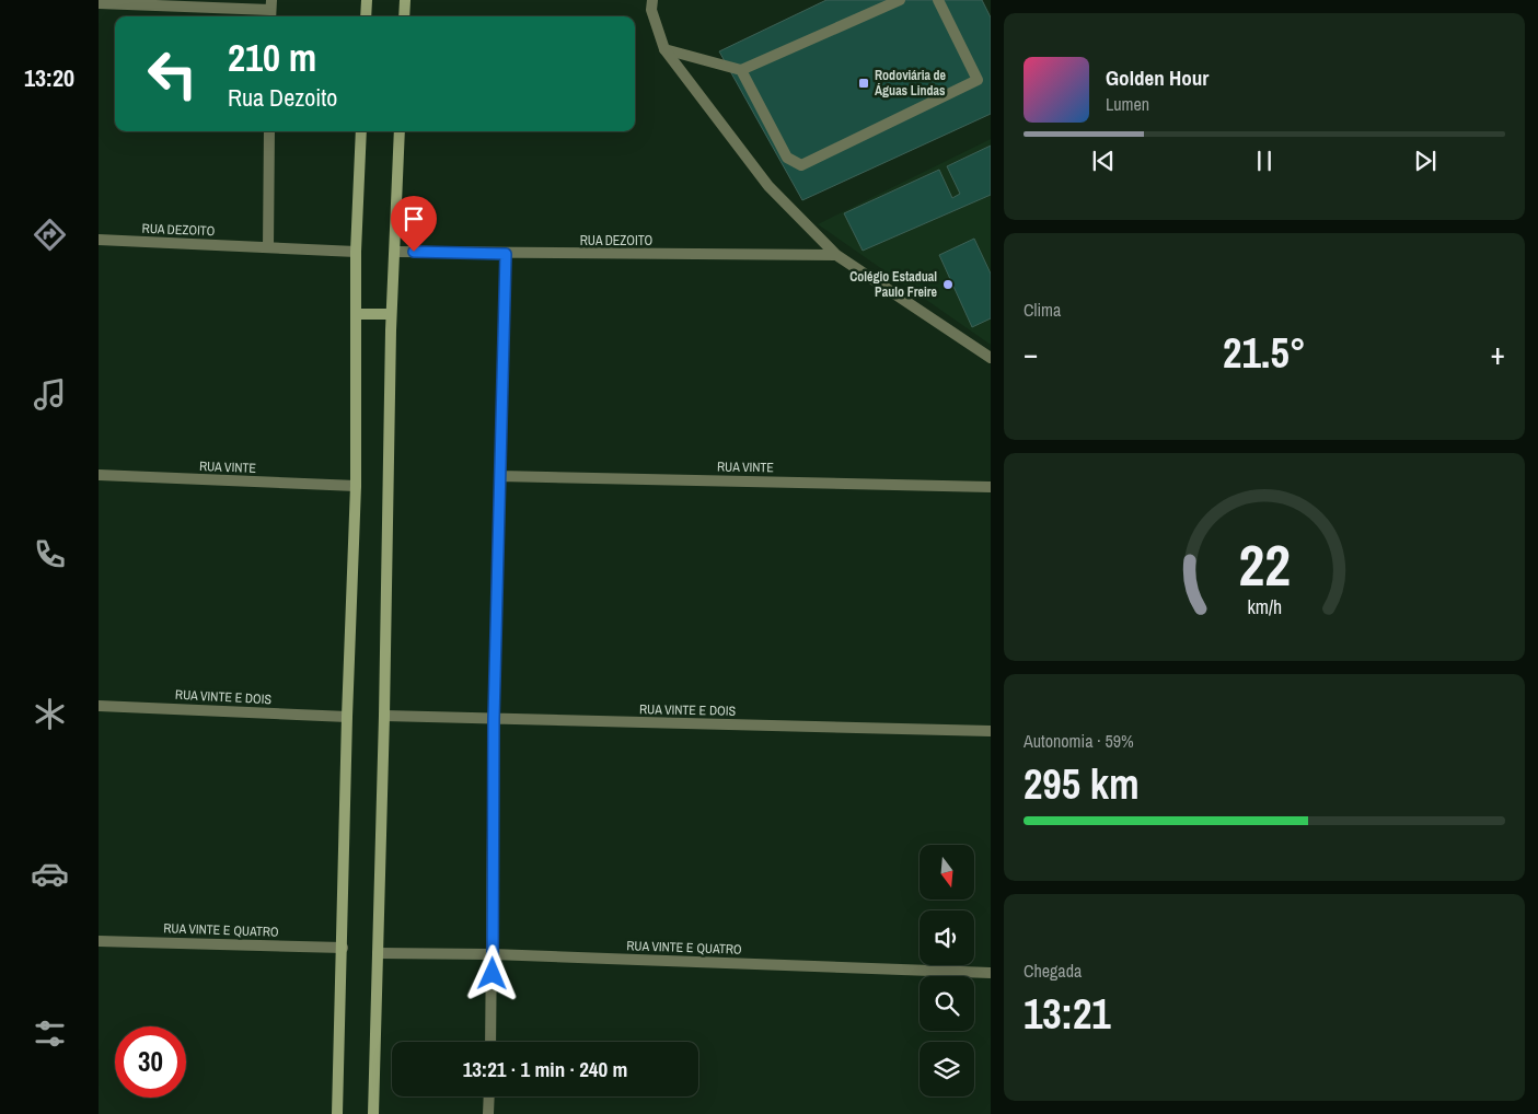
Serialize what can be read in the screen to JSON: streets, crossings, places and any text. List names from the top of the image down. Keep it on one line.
{"streets":{"street":["RUA DEZOITO","RUA VINTE","RUA VINTE E DOIS","RUA VINTE E QUATRO"]},"places":{"transit":["Rodoviária de Águas Lindas"],"other":["Colégio Estadual Paulo Freire"]},"north":"bottom","page":{"tabs":"13:20","turn":["210 m","Rua Dezoito"],"song":["Golden Hour","Lumen"],"tile":["Clima",["Autonomia · 59%","295 km"],["Chegada","13:21"]],"heat":["−","21.5°","+"],"limit":"30","trip":"13:21 · 1 min · 240 m","gauge":["22","km/h"]}}
